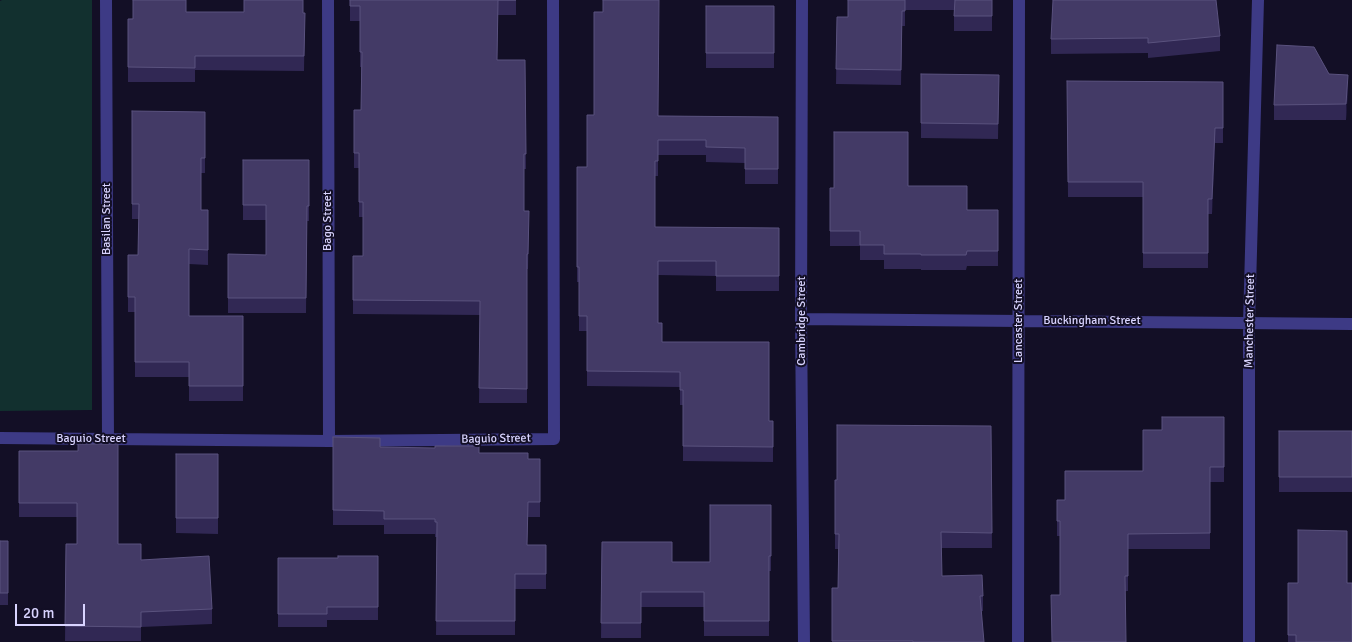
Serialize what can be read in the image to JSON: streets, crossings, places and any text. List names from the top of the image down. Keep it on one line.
{"streets":{"street":["Basilan Street","Bago Street","Cambridge Street","Lancaster Street","Buckingham Street","Manchester Street","Baguio Street"]},"crossings":[["Basilan Street","Baguio Street"],["Bago Street","Baguio Street"],["Cambridge Street","Buckingham Street"],["Lancaster Street","Buckingham Street"],["Buckingham Street","Manchester Street"]],"scale_bar":"20 m"}
